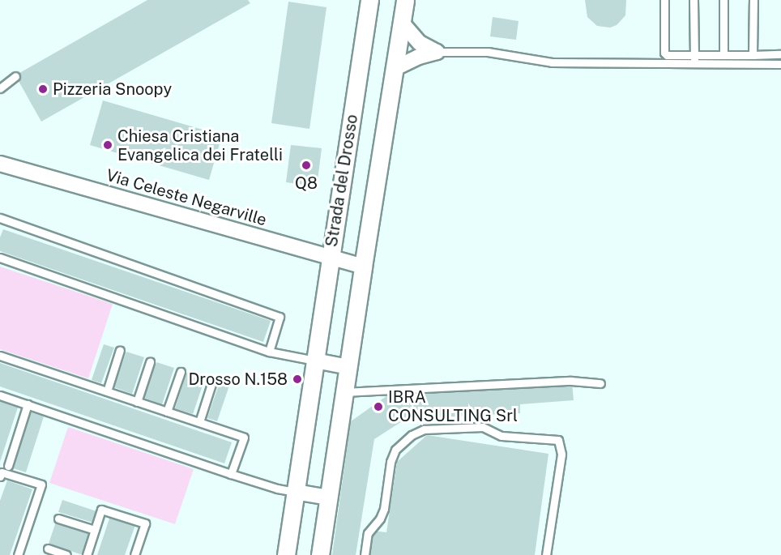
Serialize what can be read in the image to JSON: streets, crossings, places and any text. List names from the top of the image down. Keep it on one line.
{"streets":{"street":["Strada del Drosso","Via Celeste Negarville"]},"crossings":[["Strada del Drosso","Via Celeste Negarville"]],"places":["Pizzeria Snoopy","Chiesa Cristiana Evangelica dei Fratelli","Q8","Drosso N.158","IBRA CONSULTING Srl"]}
